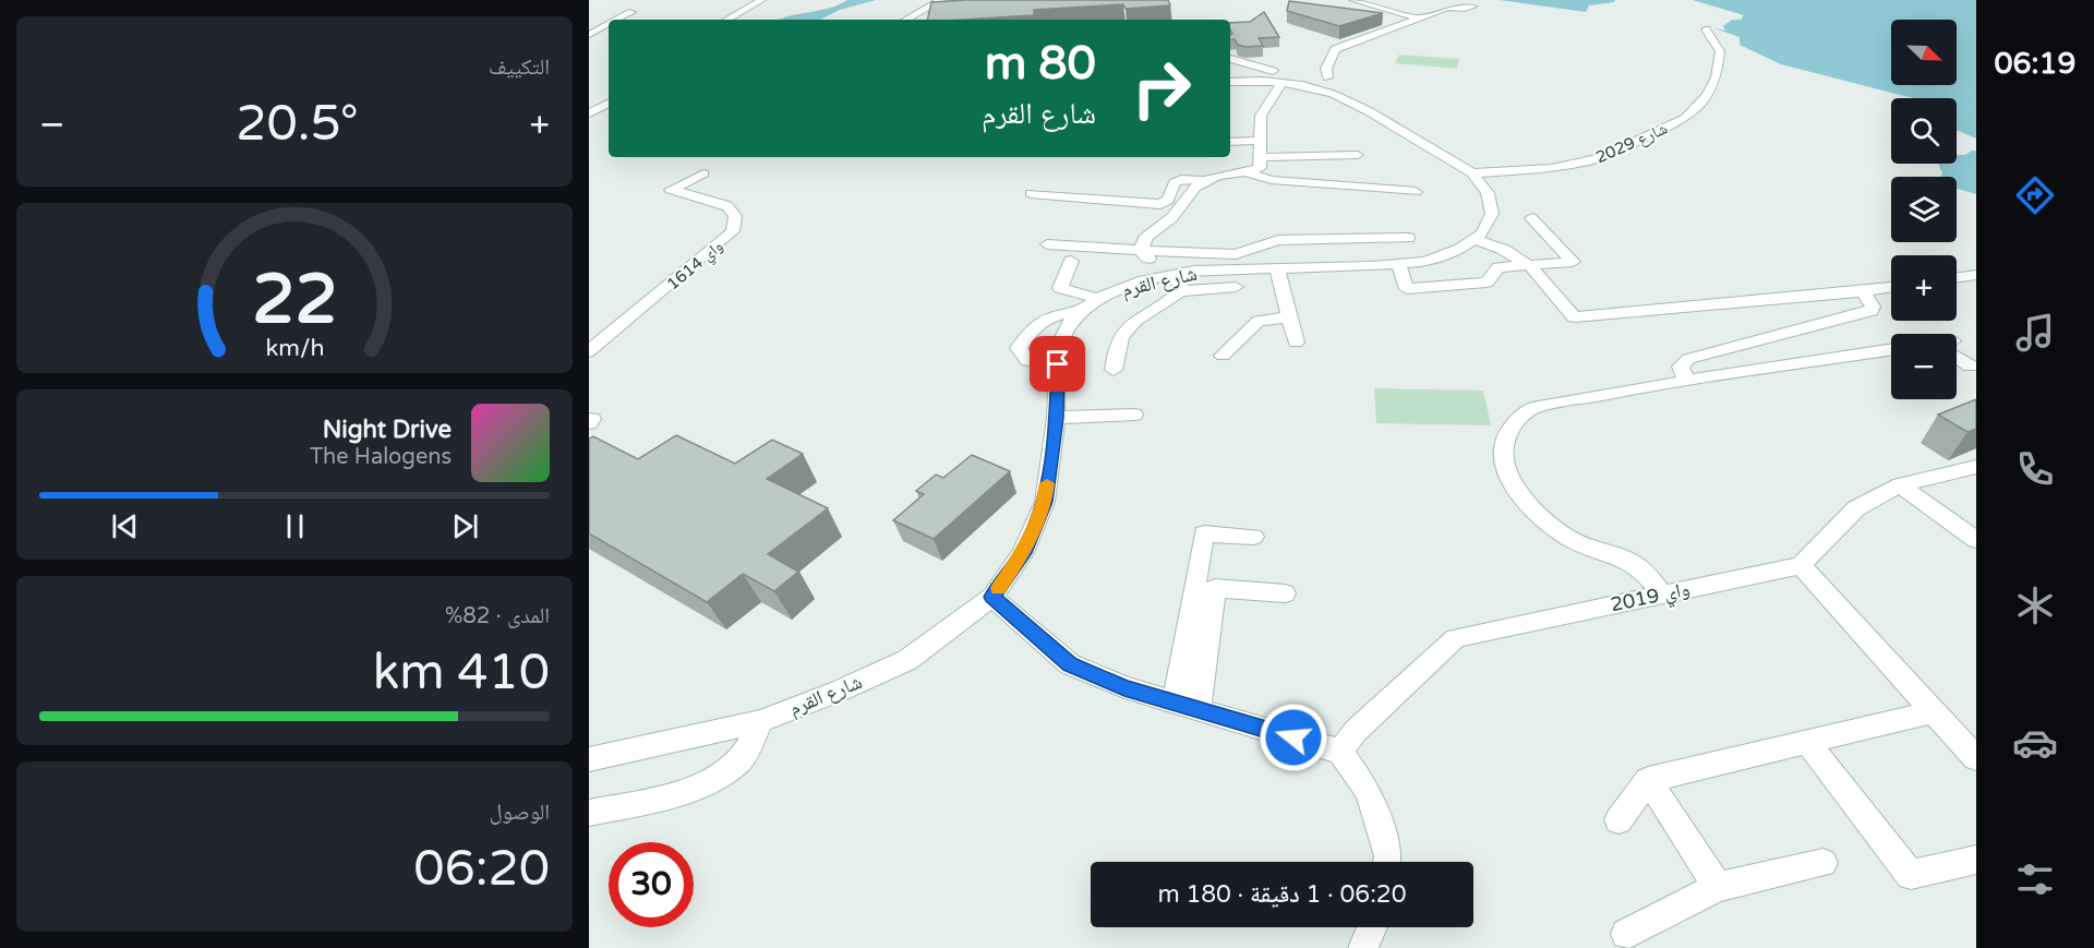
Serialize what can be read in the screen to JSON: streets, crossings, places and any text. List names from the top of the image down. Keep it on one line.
{"streets":{"street":["2029 شارع","واي 1614","شارع القرم","واي 2019"]},"crossings":[["2029 شارع","شارع القرم"]],"north":"bottom right","page":{"tabs":"06:19","tile":["التكييف",["المدى · 82%","410 km"],["الوصول","06:20"]],"map_buttons":["+","−"],"turn":["80 m","شارع القرم"],"heat":["−","20.5°","+"],"song":["Night Drive","The Halogens"],"limit":"30","trip":"06:20 · 1 دقيقة · 180 m","gauge":["22","km/h"]}}
